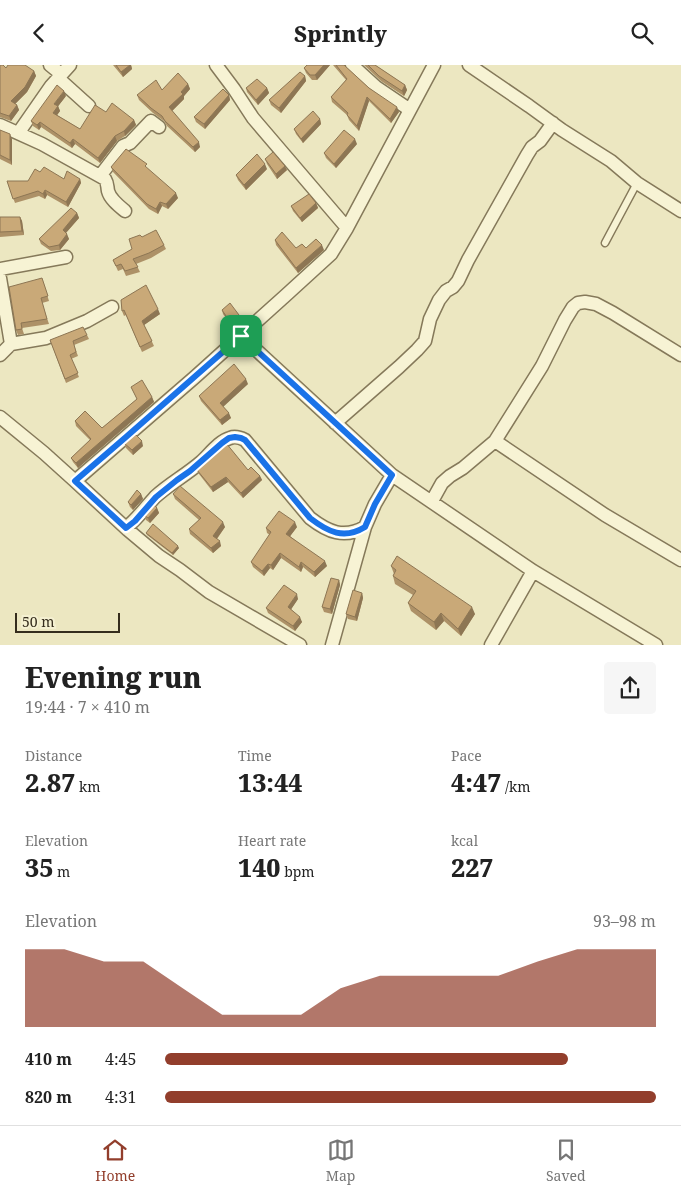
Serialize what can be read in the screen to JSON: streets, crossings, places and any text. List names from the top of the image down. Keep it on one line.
{"scale_bar":"50 m","page":{"header":"Sprintly","scale":"50 m","heading":["Evening run","19:44 · 7 × 410 m"],"stats":[["Distance","2.87 km"],["Time","13:44"],["Pace","4:47 /km"],["Elevation","35 m"],["Heart rate","140 bpm"],["kcal","227"]],"chart":["Elevation","93–98 m"],"list":[{"name":"410 m","note":"4:45"},{"name":"820 m","note":"4:31"}],"tabs":["Home","Map","Saved"]}}
